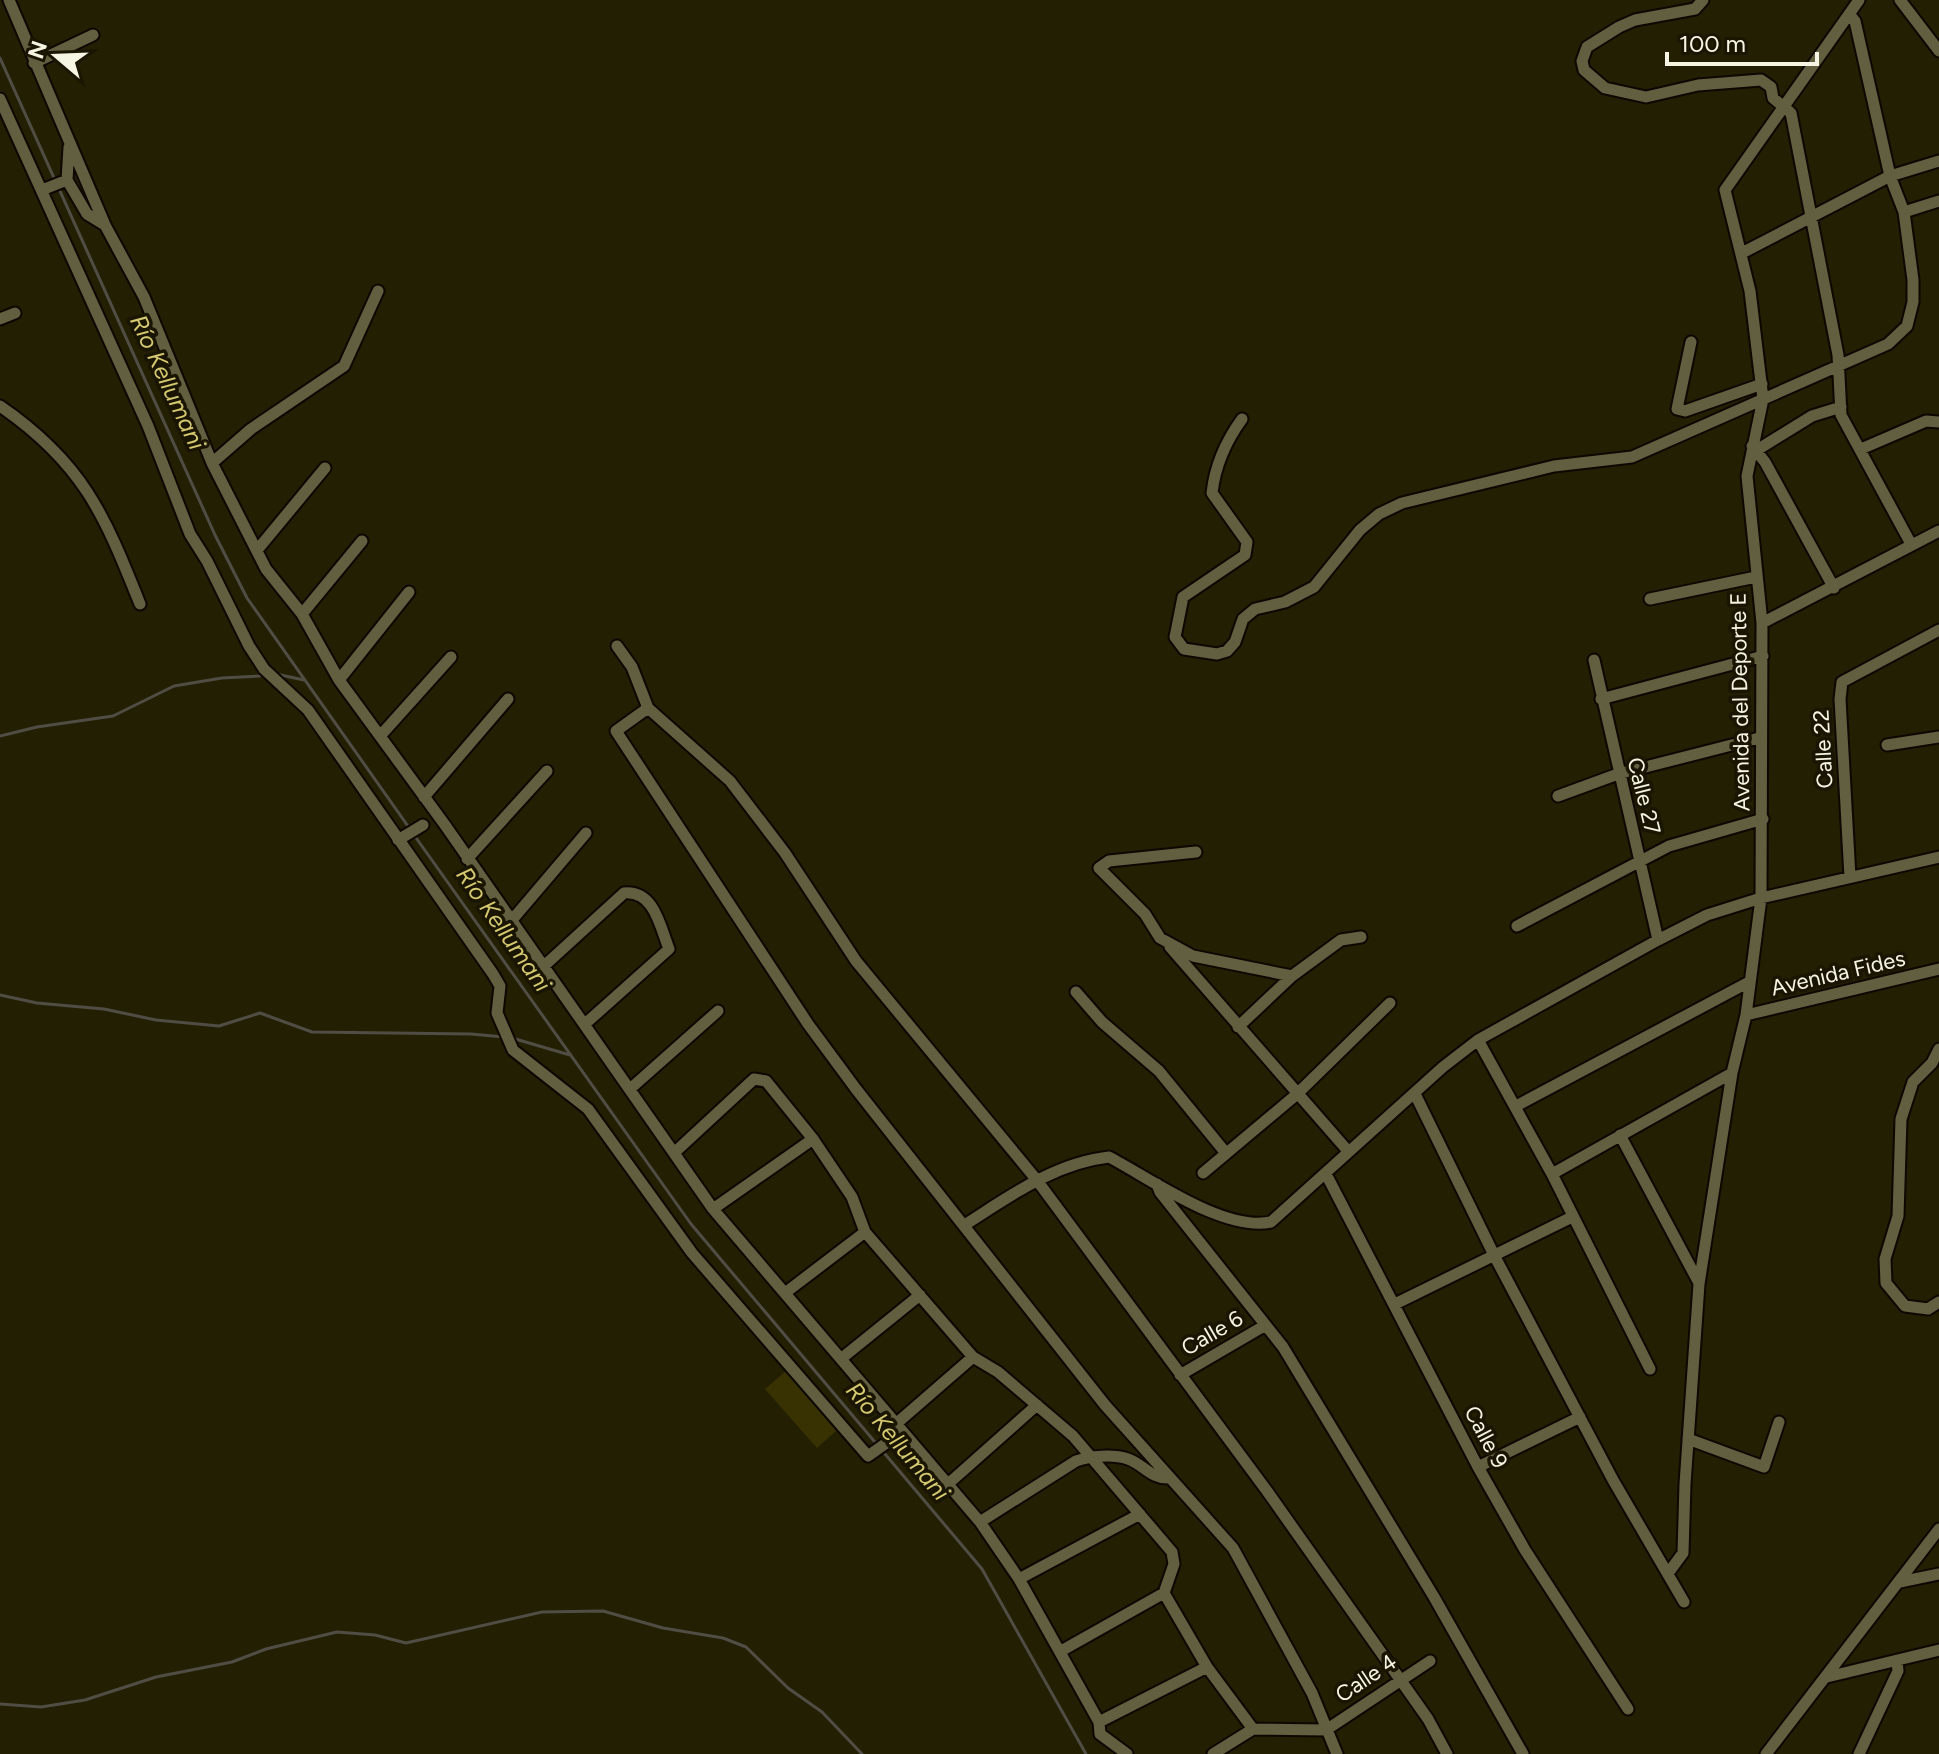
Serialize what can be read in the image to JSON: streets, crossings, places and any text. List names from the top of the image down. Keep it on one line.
{"streets":{"street":["Avenida del Deporte E","Calle 22","Calle 27","Avenida Fides","Calle 6","Calle 9","Calle 4"]},"crossings":[["Avenida del Deporte E","Avenida Fides"]],"water":["Río Kellumani"],"scale_bar":"100 m","north":"left"}
